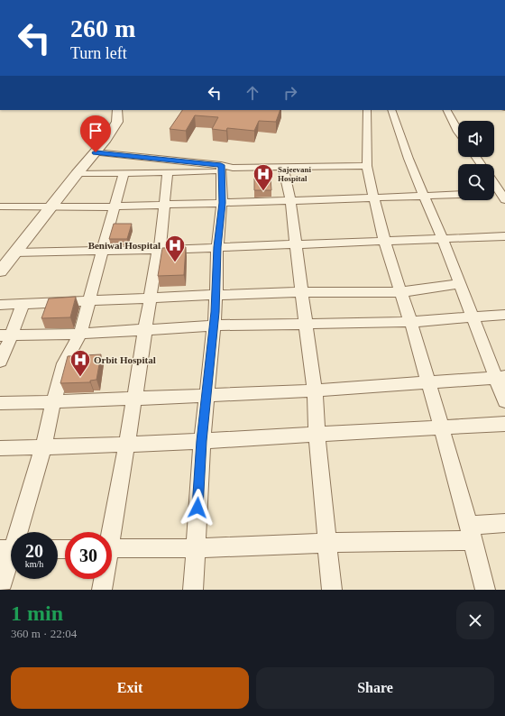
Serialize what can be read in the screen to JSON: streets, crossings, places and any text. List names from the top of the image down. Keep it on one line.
{"places":{"hospital":["Sajeevani Hospital","Beniwal Hospital","Orbit Hospital"]},"page":{"turn":["260 m","Turn left"],"speed":"20 km/h","limit":"30","heading":["1 min","360 m · 22:04"],"buttons":["Exit","Share"]}}
